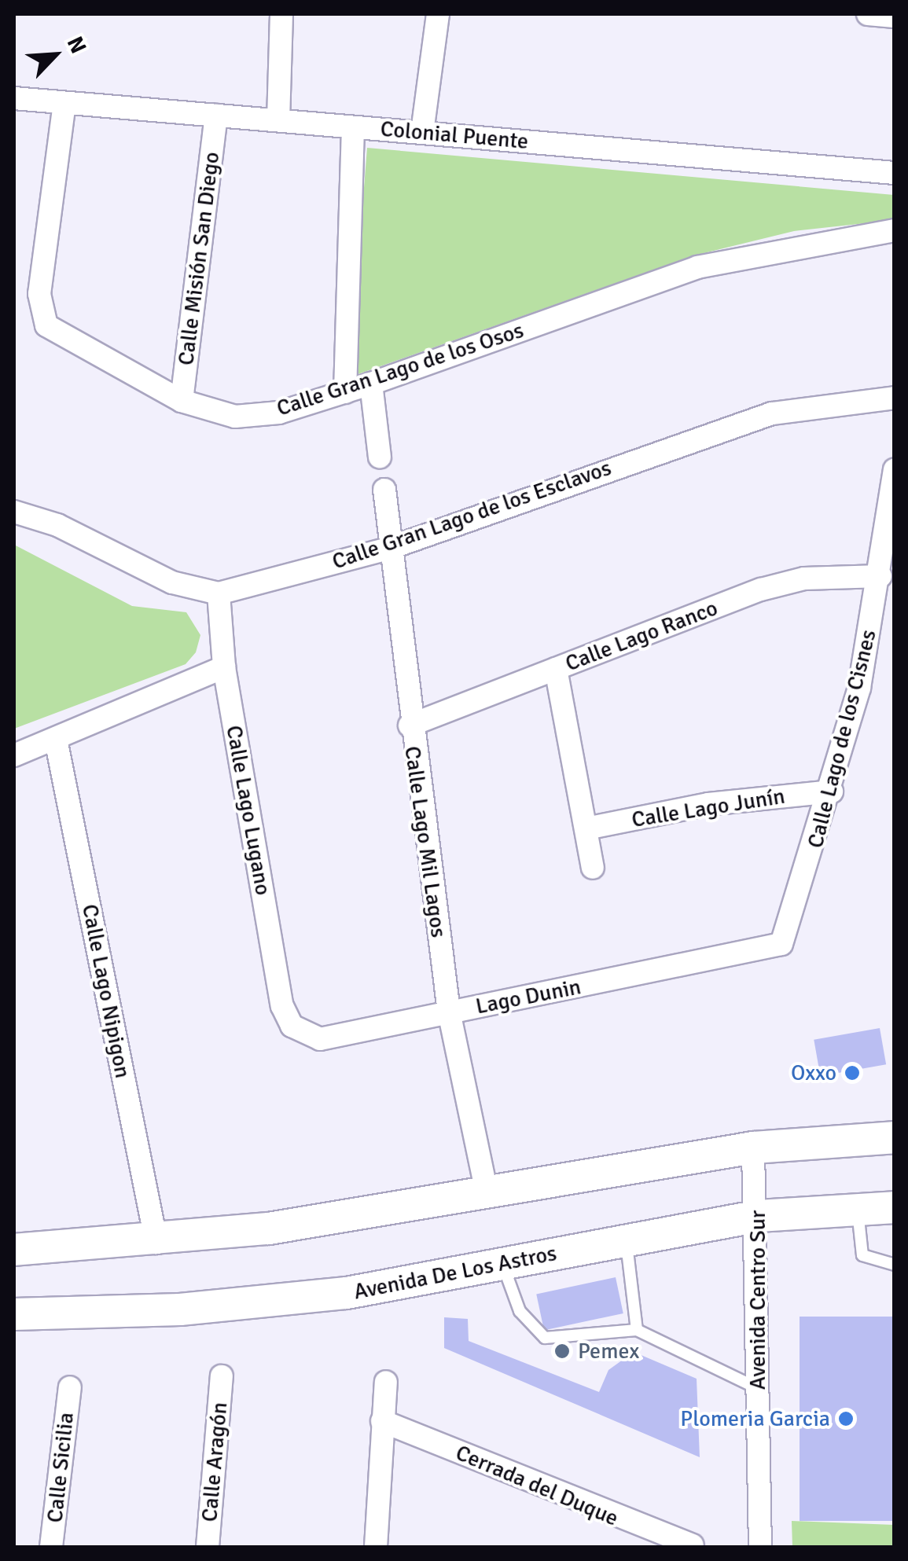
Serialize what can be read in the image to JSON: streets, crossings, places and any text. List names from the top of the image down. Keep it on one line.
{"streets":{"main road":["Avenida De Los Astros"],"street":["Colonial Puente","Calle Misión San Diego","Calle Gran Lago de los Osos","Calle Gran Lago de los Esclavos","Calle Lago Ranco","Calle Lago de los Cisnes","Calle Lago Junín","Calle Lago Lugano","Calle Lago Mil Lagos","Calle Lago Nipigon","Lago Dunin","Avenida Centro Sur","Calle Aragón","Calle Sicilia","Cerrada del Duque"]},"crossings":[["Colonial Puente","Calle Misión San Diego"],["Colonial Puente","Calle Gran Lago de los Osos"],["Calle Misión San Diego","Calle Gran Lago de los Osos"],["Calle Gran Lago de los Esclavos","Calle Lago Lugano"],["Calle Gran Lago de los Esclavos","Calle Lago Mil Lagos"],["Calle Lago Ranco","Calle Lago de los Cisnes"],["Calle Lago Ranco","Calle Lago Mil Lagos"],["Calle Lago de los Cisnes","Calle Lago Junín"],["Calle Lago de los Cisnes","Lago Dunin"],["Calle Lago Lugano","Lago Dunin"],["Calle Lago Mil Lagos","Lago Dunin"],["Avenida De Los Astros","Avenida Centro Sur"]],"places":["Oxxo","Pemex","Plomeria Garcia"],"north":"top right"}
